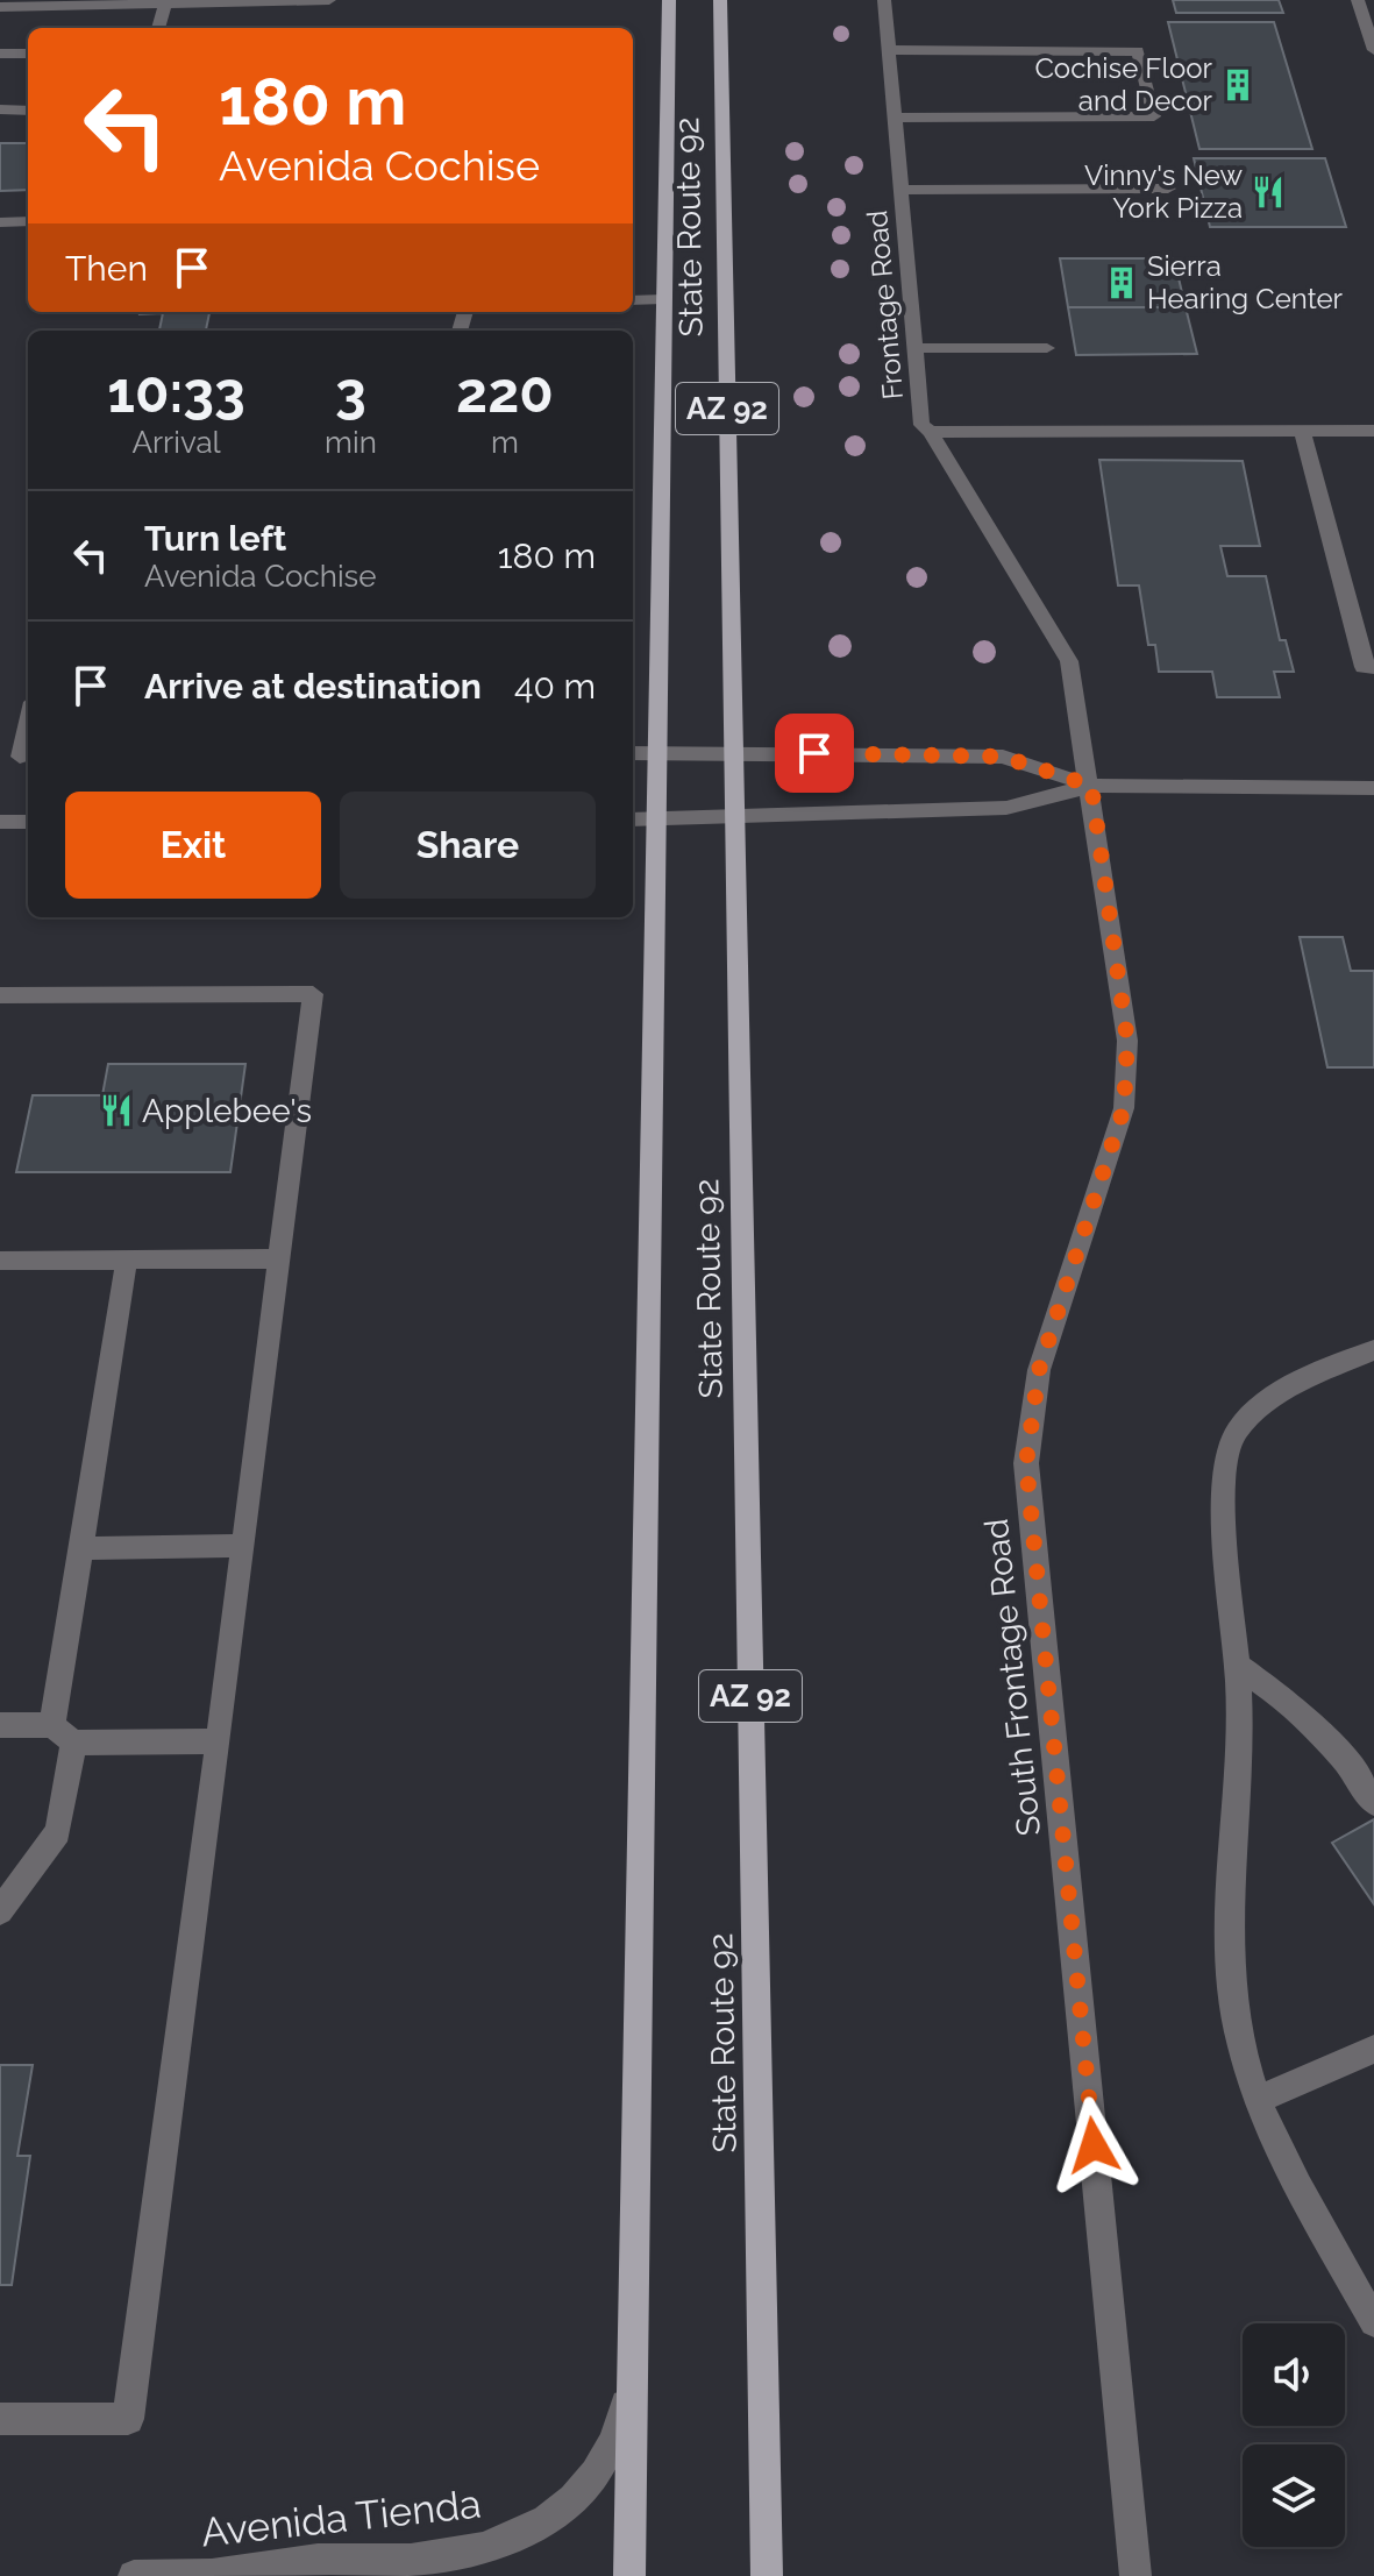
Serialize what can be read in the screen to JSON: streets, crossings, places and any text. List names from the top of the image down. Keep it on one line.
{"streets":{"main road":["State Route 92","AZ 92"],"street":["Frontage Road","South Frontage Road","Avenida Tienda"]},"crossings":[["State Route 92","Avenida Tienda"],["Frontage Road","South Frontage Road"]],"places":{"building":["Cochise Floor and Decor","Sierra Hearing Center"],"restaurant":["Vinny's New York Pizza","Applebee's"]},"page":{"turn":["180 m","Avenida Cochise"],"then":"Then","eta":["10:33","Arrival","3","min","220","m"],"list":[{"name":"Turn left","note":"Avenida Cochise","value":"180 m"},{"name":"Arrive at destination","value":"40 m"}],"buttons":["Exit","Share"]}}
